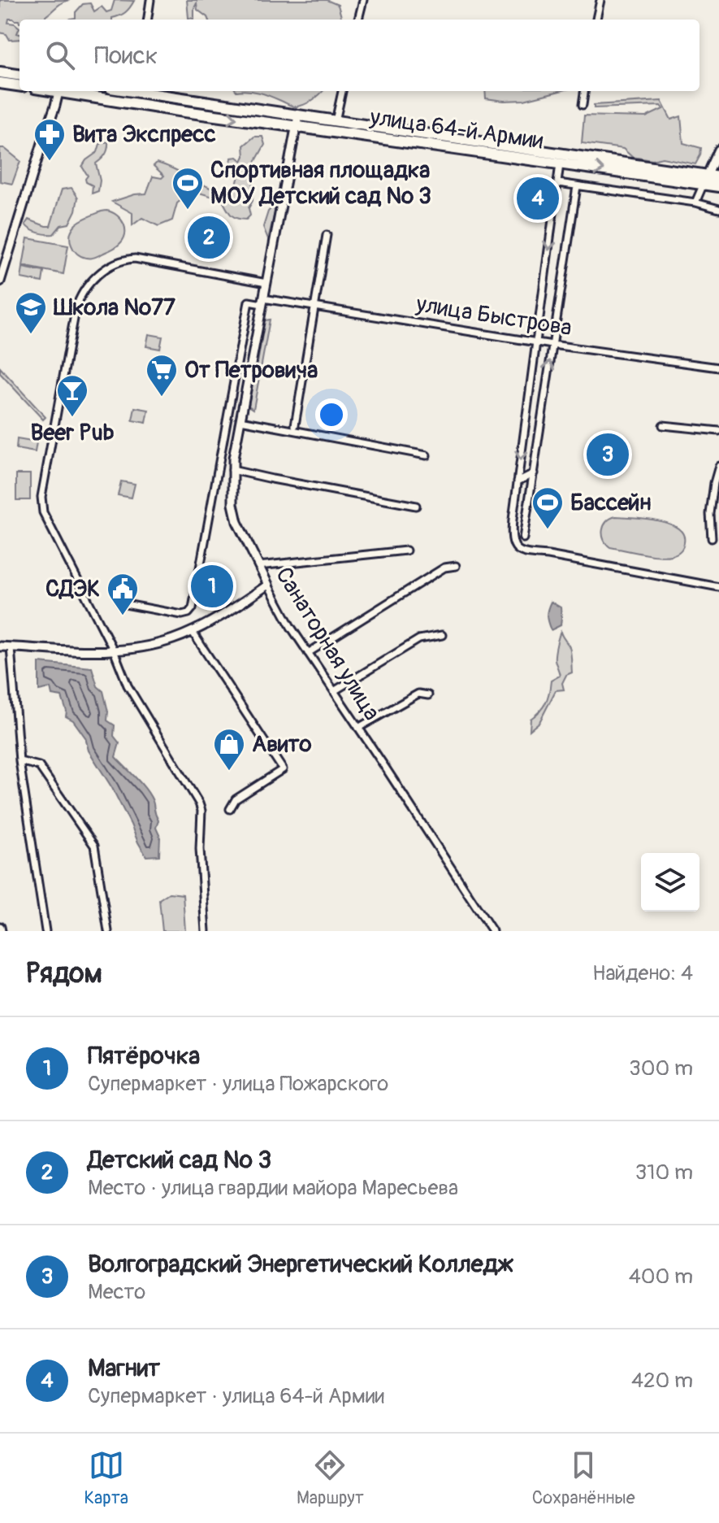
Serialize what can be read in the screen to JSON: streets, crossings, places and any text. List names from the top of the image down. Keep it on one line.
{"streets":{"highway":["улица 64-й Армии"],"street":["улица Быстрова","Санаторная улица"]},"crossings":[["улица 64-й Армии","Санаторная улица"],["улица Быстрова","Санаторная улица"]],"places":{"pharmacy":["Вита Экспресс"],"sports":["Спортивная площадка МОУ Детский сад № 3","Бассейн"],"school or university":["Школа №77"],"supermarket":["От Петровича"],"bar":["Beer Pub"],"public building":["СДЭК"],"shop":["Авито"]},"page":{"search":"Поиск","pins":["4","2","3","1"],"heading":["Рядом","Найдено: 4"],"list":[{"mark":"1","name":"Пятёрочка","note":"Супермаркет · улица Пожарского","value":"300 m"},{"mark":"2","name":"Детский сад № 3","note":"Место · улица гвардии майора Маресьева","value":"310 m"},{"mark":"3","name":"Волгоградский Энергетический Колледж","note":"Место","value":"400 m"},{"mark":"4","name":"Магнит","note":"Супермаркет · улица 64-й Армии","value":"420 m"}],"nav":["Карта","Маршрут","Сохранённые"]}}
